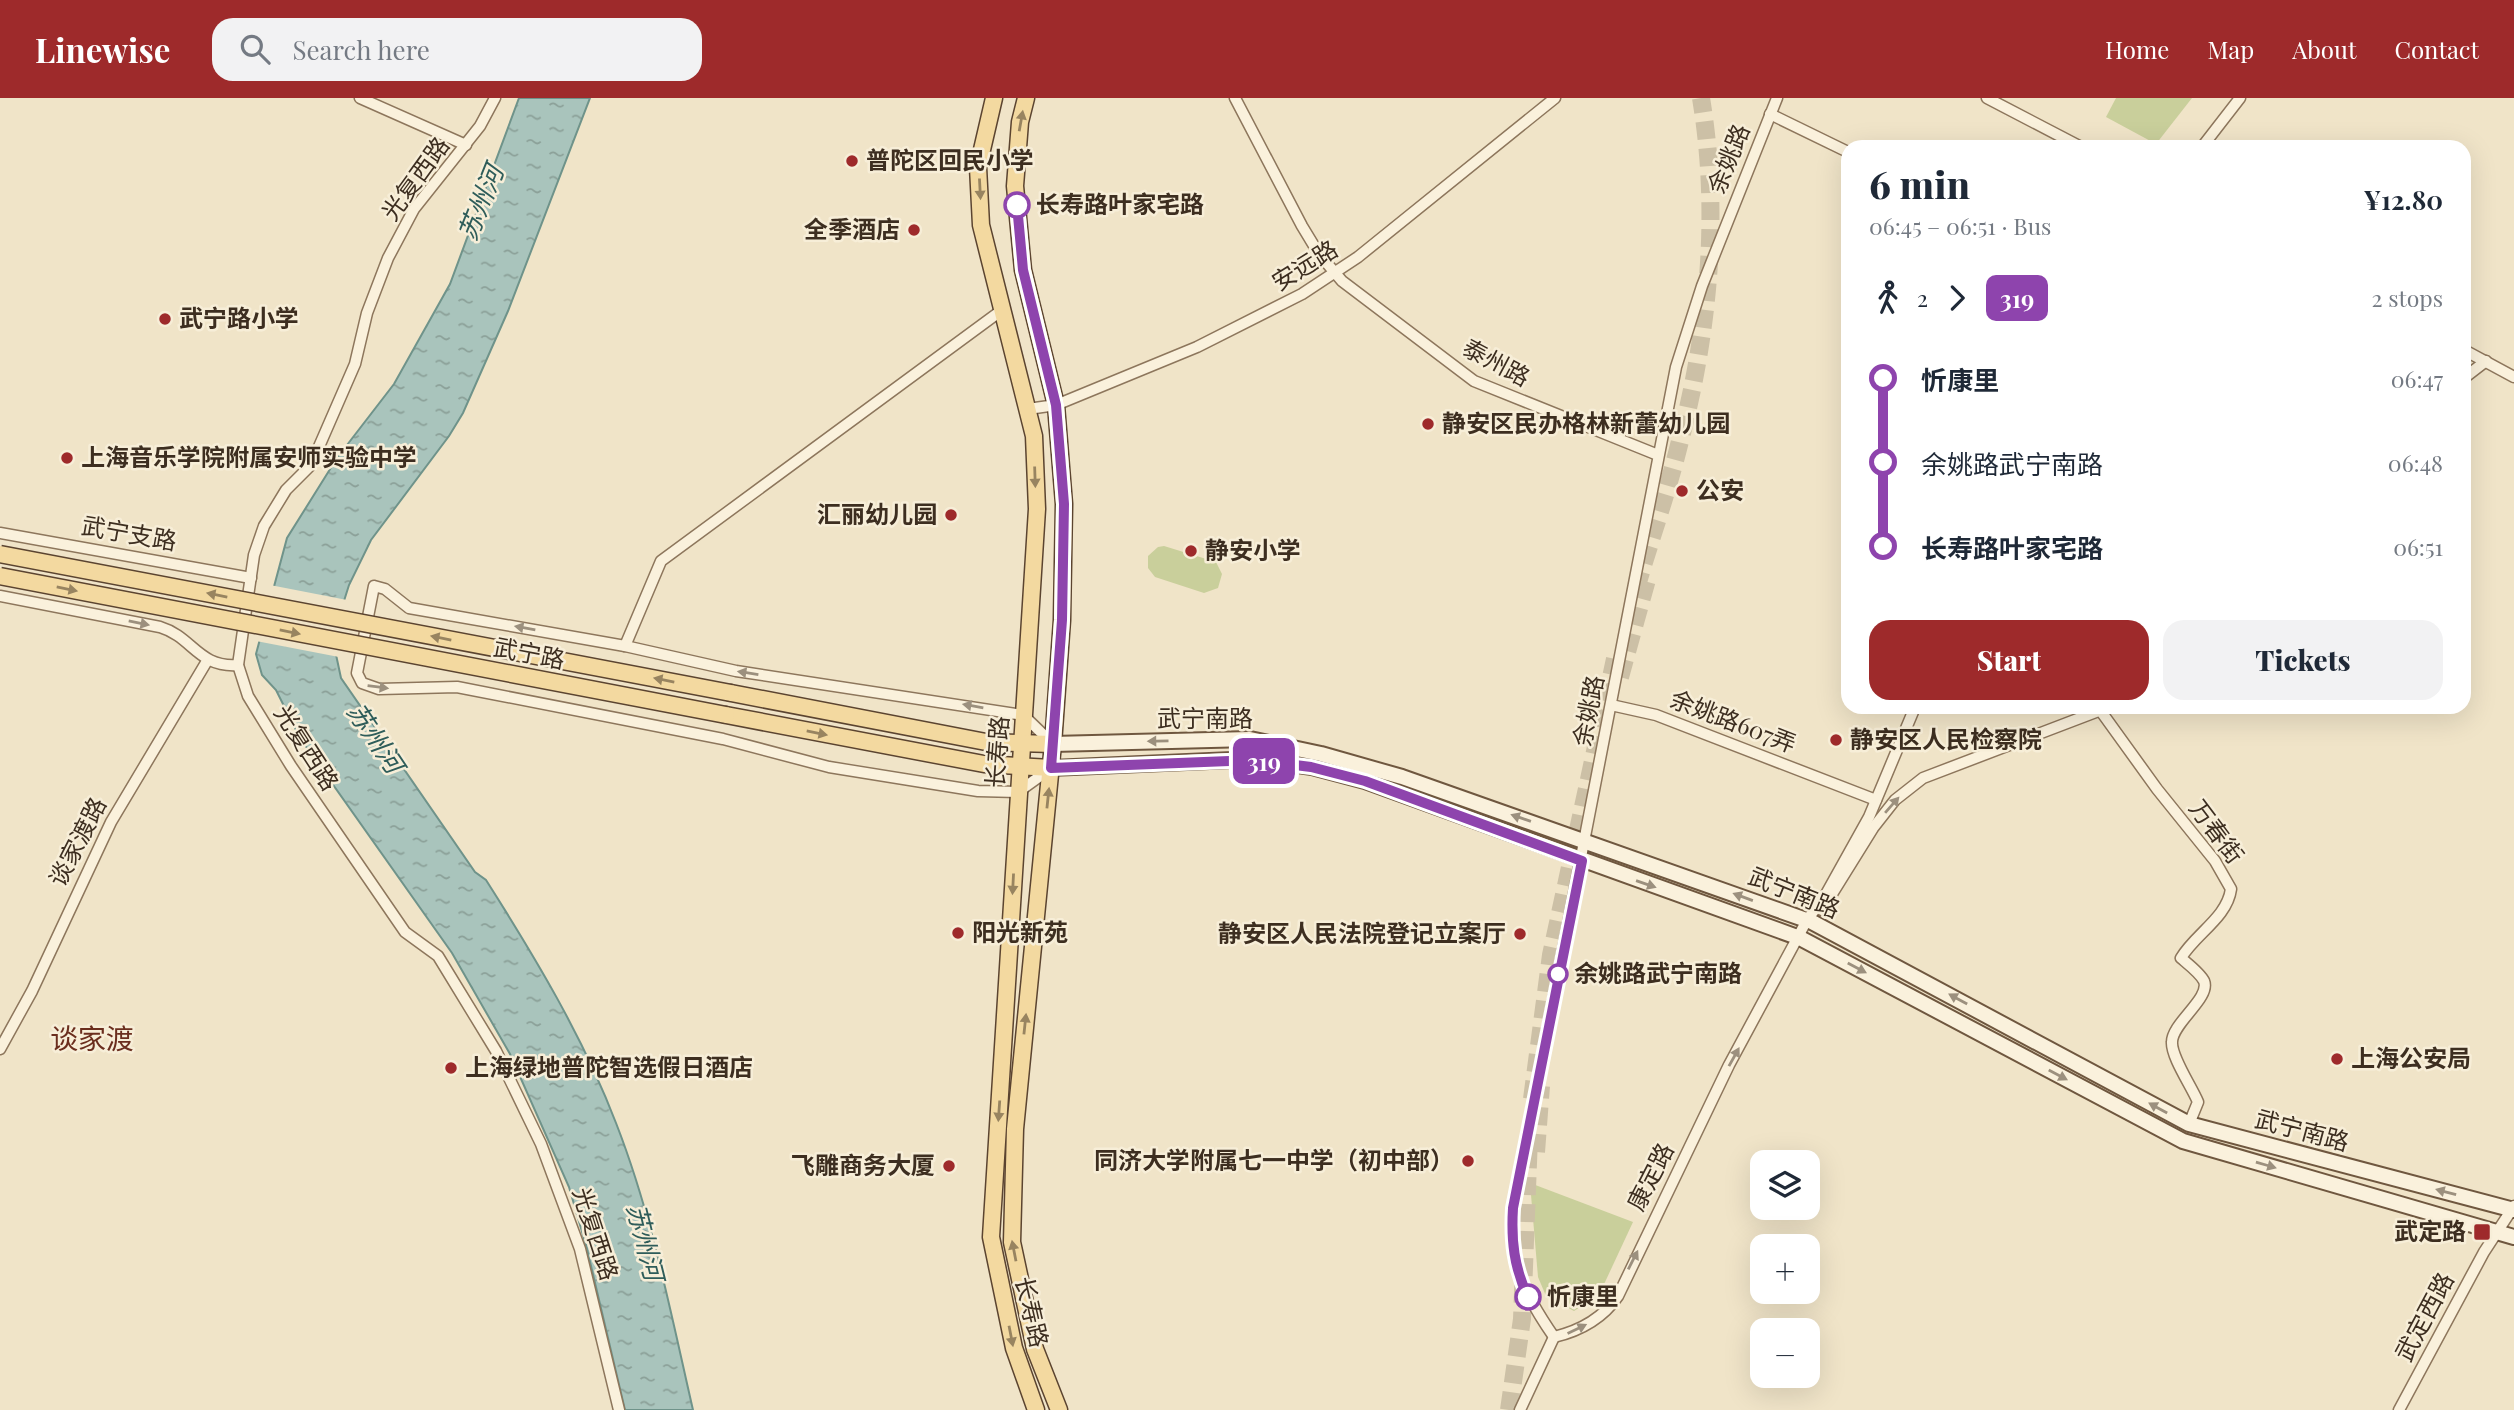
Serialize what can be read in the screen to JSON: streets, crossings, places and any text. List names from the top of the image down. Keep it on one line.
{"streets":{"main road":["武宁路","武宁南路","长寿路"],"street":["余姚路","光复西路","安远路","泰州路","武宁支路","余姚路607弄","万春街","谈家渡路","康定路","武定西路"]},"crossings":[["余姚路","泰州路"],["余姚路","武宁南路"],["余姚路","余姚路607弄"],["余姚路","康定路"],["光复西路","武宁支路"],["安远路","泰州路"],["安远路","长寿路"],["武宁路","武宁南路"],["武宁路","长寿路"],["武宁南路","长寿路"],["武宁南路","万春街"],["武宁南路","康定路"],["武宁南路","武定西路"],["余姚路607弄","康定路"]],"one_way":["康定路"],"districts":["谈家渡"],"water":["苏州河"],"places":{"other":["普陀区回民小学","长寿路叶家宅路","全季酒店","武宁路小学","静安区民办格林新蕾幼儿园","上海音乐学院附属安师实验中学","公安","汇丽幼儿园","静安小学","静安区人民检察院","阳光新苑","静安区人民法院登记立案厅","余姚路武宁南路","上海公安局","上海绿地普陀智选假日酒店","同济大学附属七一中学（初中部）","飞雕商务大厦","忻康里"],"transit":["武定路"]},"lines":["bus line 319"],"page":{"header":"Linewise","search":"Search here","nav":["Home","Map","About","Contact"],"on_map":"319","heading":["6 min","06:45 – 06:51 · Bus","¥12.80"],"legs":["2","319","2 stops"],"list":[{"name":"忻康里","value":"06:47"},{"name":"余姚路武宁南路","value":"06:48"},{"name":"长寿路叶家宅路","value":"06:51"}],"buttons":["Start","Tickets"],"map_buttons":["+","−"]}}
